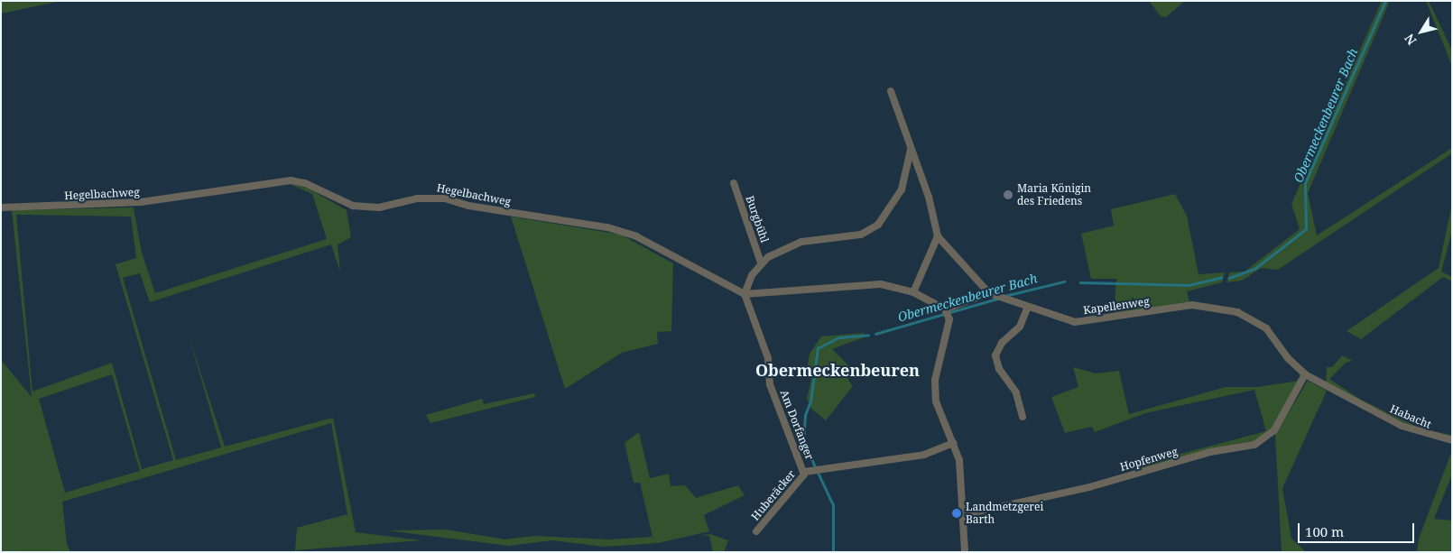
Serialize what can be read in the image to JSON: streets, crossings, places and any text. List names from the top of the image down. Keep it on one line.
{"streets":{"street":["Hegelbachweg","Burgbühl","Kapellenweg","Habacht","Am Dorfanger","Hopfenweg","Huberäcker"]},"crossings":[["Hegelbachweg","Am Dorfanger"],["Burgbühl","Kapellenweg"],["Kapellenweg","Habacht"],["Kapellenweg","Hopfenweg"],["Am Dorfanger","Huberäcker"]],"districts":["Obermeckenbeuren"],"water":["Obermeckenbeurer Bach"],"places":["Maria Königin des Friedens","Landmetzgerei Barth"],"scale_bar":"100 m","north":"bottom left"}
